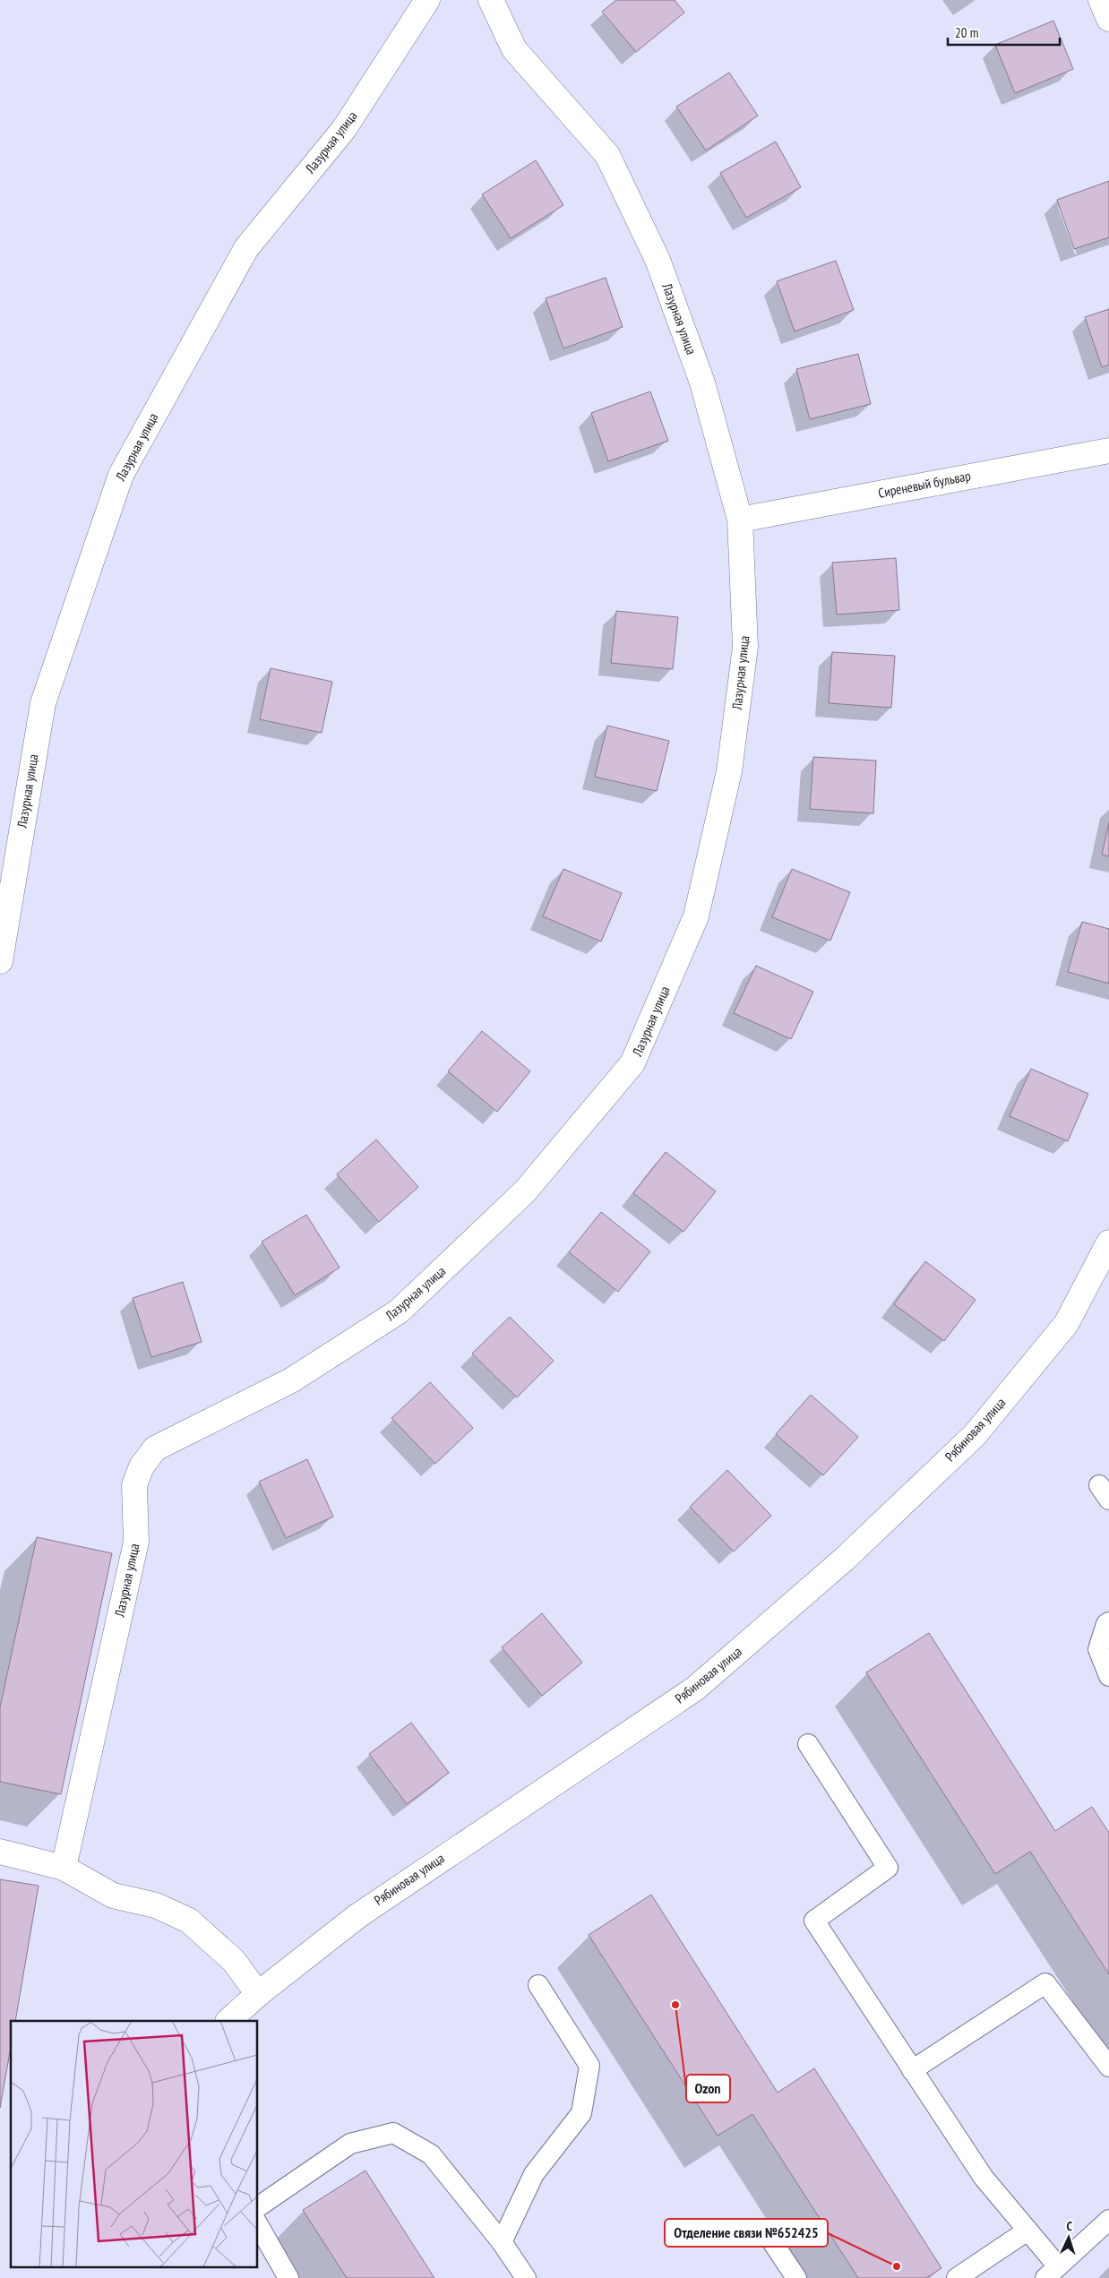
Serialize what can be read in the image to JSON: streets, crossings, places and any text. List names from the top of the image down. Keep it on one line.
{"streets":{"street":["Лазурная улица","Сиреневый бульвар","Рябиновая улица"]},"crossings":[["Лазурная улица","Сиреневый бульвар"]],"places":["Ozon","Отделение связи №652425"],"scale_bar":"20 m","north":"top"}
